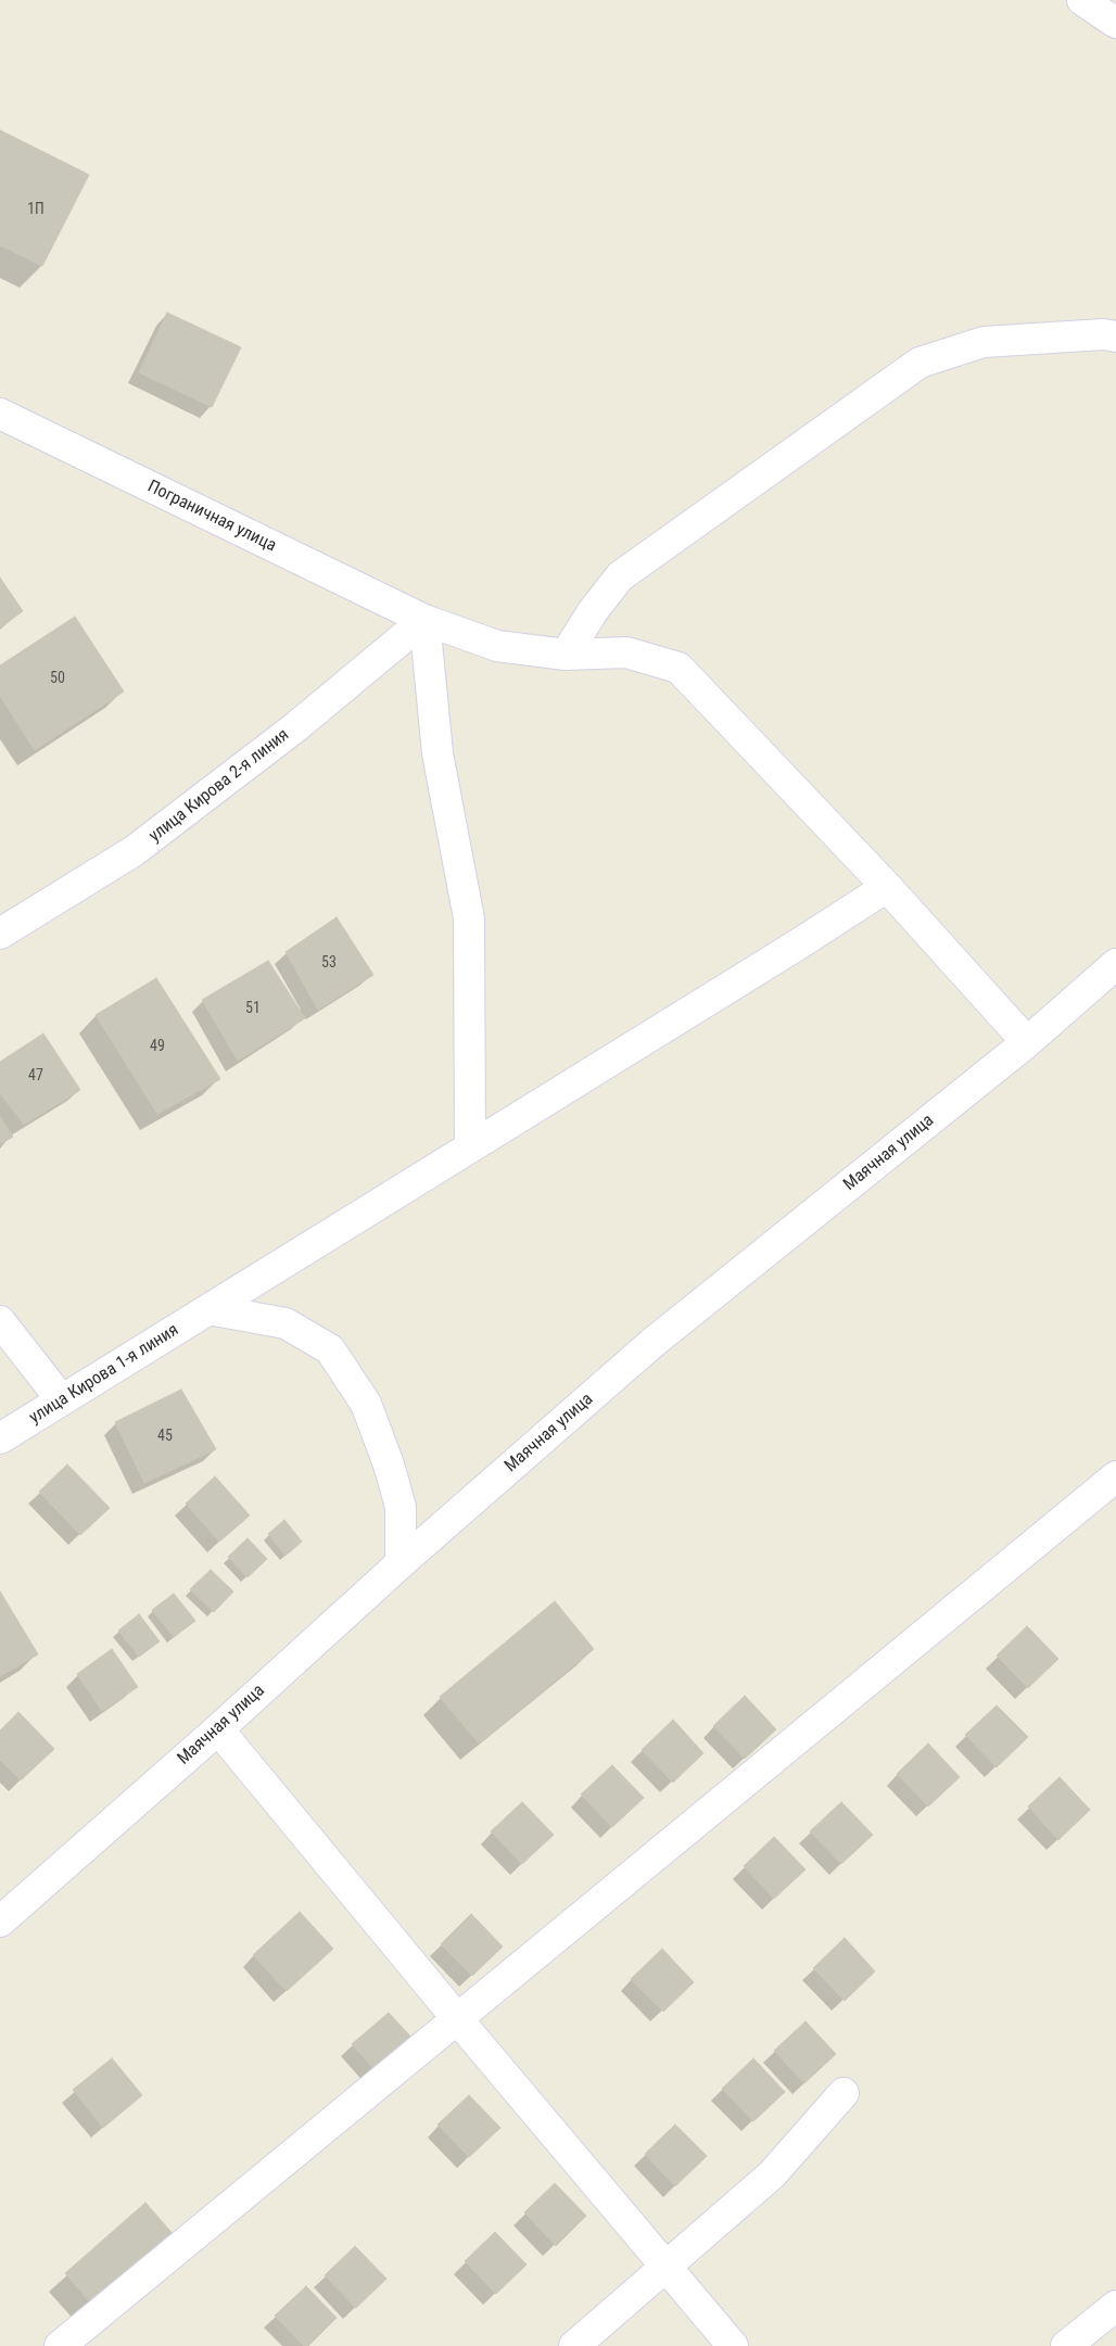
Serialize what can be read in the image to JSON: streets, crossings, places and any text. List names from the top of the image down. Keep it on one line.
{"streets":{"street":["Пограничная улица","улица Кирова 2-я линия","Маячная улица","улица Кирова 1-я линия"]},"crossings":[["Пограничная улица","улица Кирова 2-я линия"],["Пограничная улица","Маячная улица"],["Пограничная улица","улица Кирова 1-я линия"]],"house_numbers":["1П","50","53","51","49","47","45"]}
